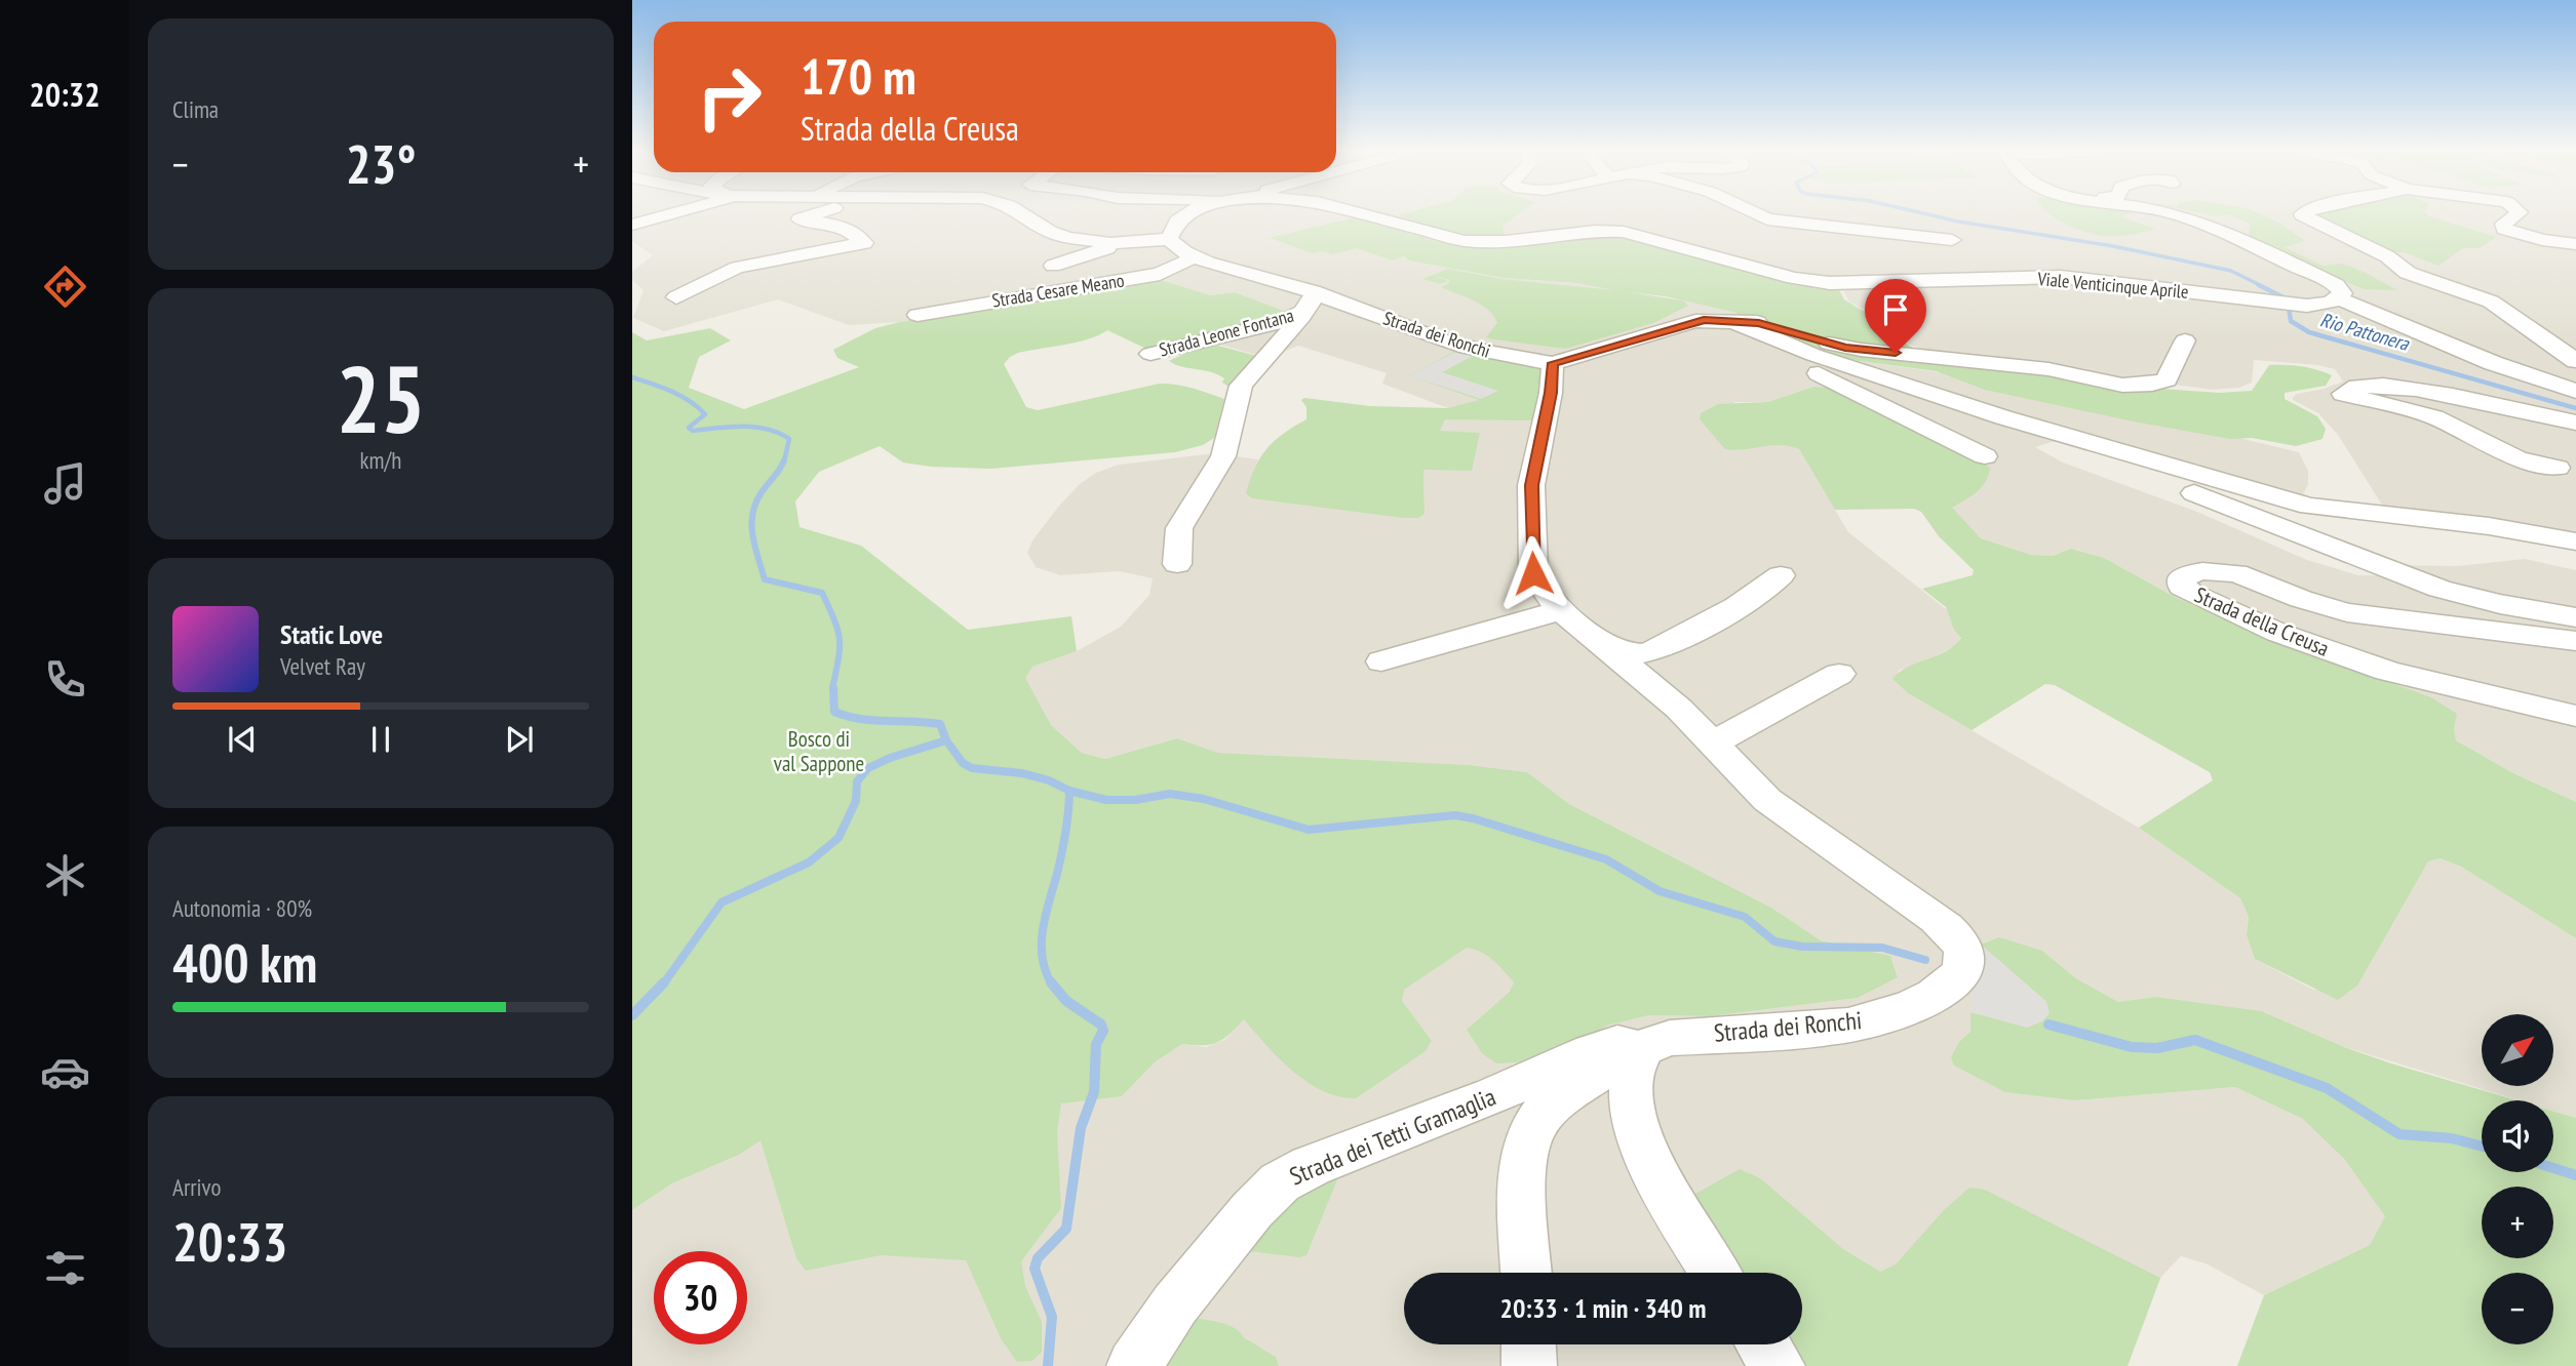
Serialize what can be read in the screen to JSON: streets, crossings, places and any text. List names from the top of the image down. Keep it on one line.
{"streets":{"street":["Viale Venticinque Aprile","Strada Cesare Meano","Strada Leone Fontana","Strada dei Ronchi","Strada della Creusa","Strada dei Tetti Gramaglia"]},"crossings":[["Strada Cesare Meano","Strada dei Ronchi"],["Strada Leone Fontana","Strada dei Ronchi"],["Strada dei Ronchi","Strada dei Tetti Gramaglia"]],"water":["Rio Pattonera"],"parks":["Bosco di val Sappone"],"north":"top right","page":{"tabs":"20:32","tile":["Clima",["25","km/h"],["Autonomia · 80%","400 km"],["Arrivo","20:33"]],"turn":["170 m","Strada della Creusa"],"heat":["−","23°","+"],"song":["Static Love","Velvet Ray"],"map_buttons":["+","−"],"limit":"30","trip":"20:33 · 1 min · 340 m"}}
